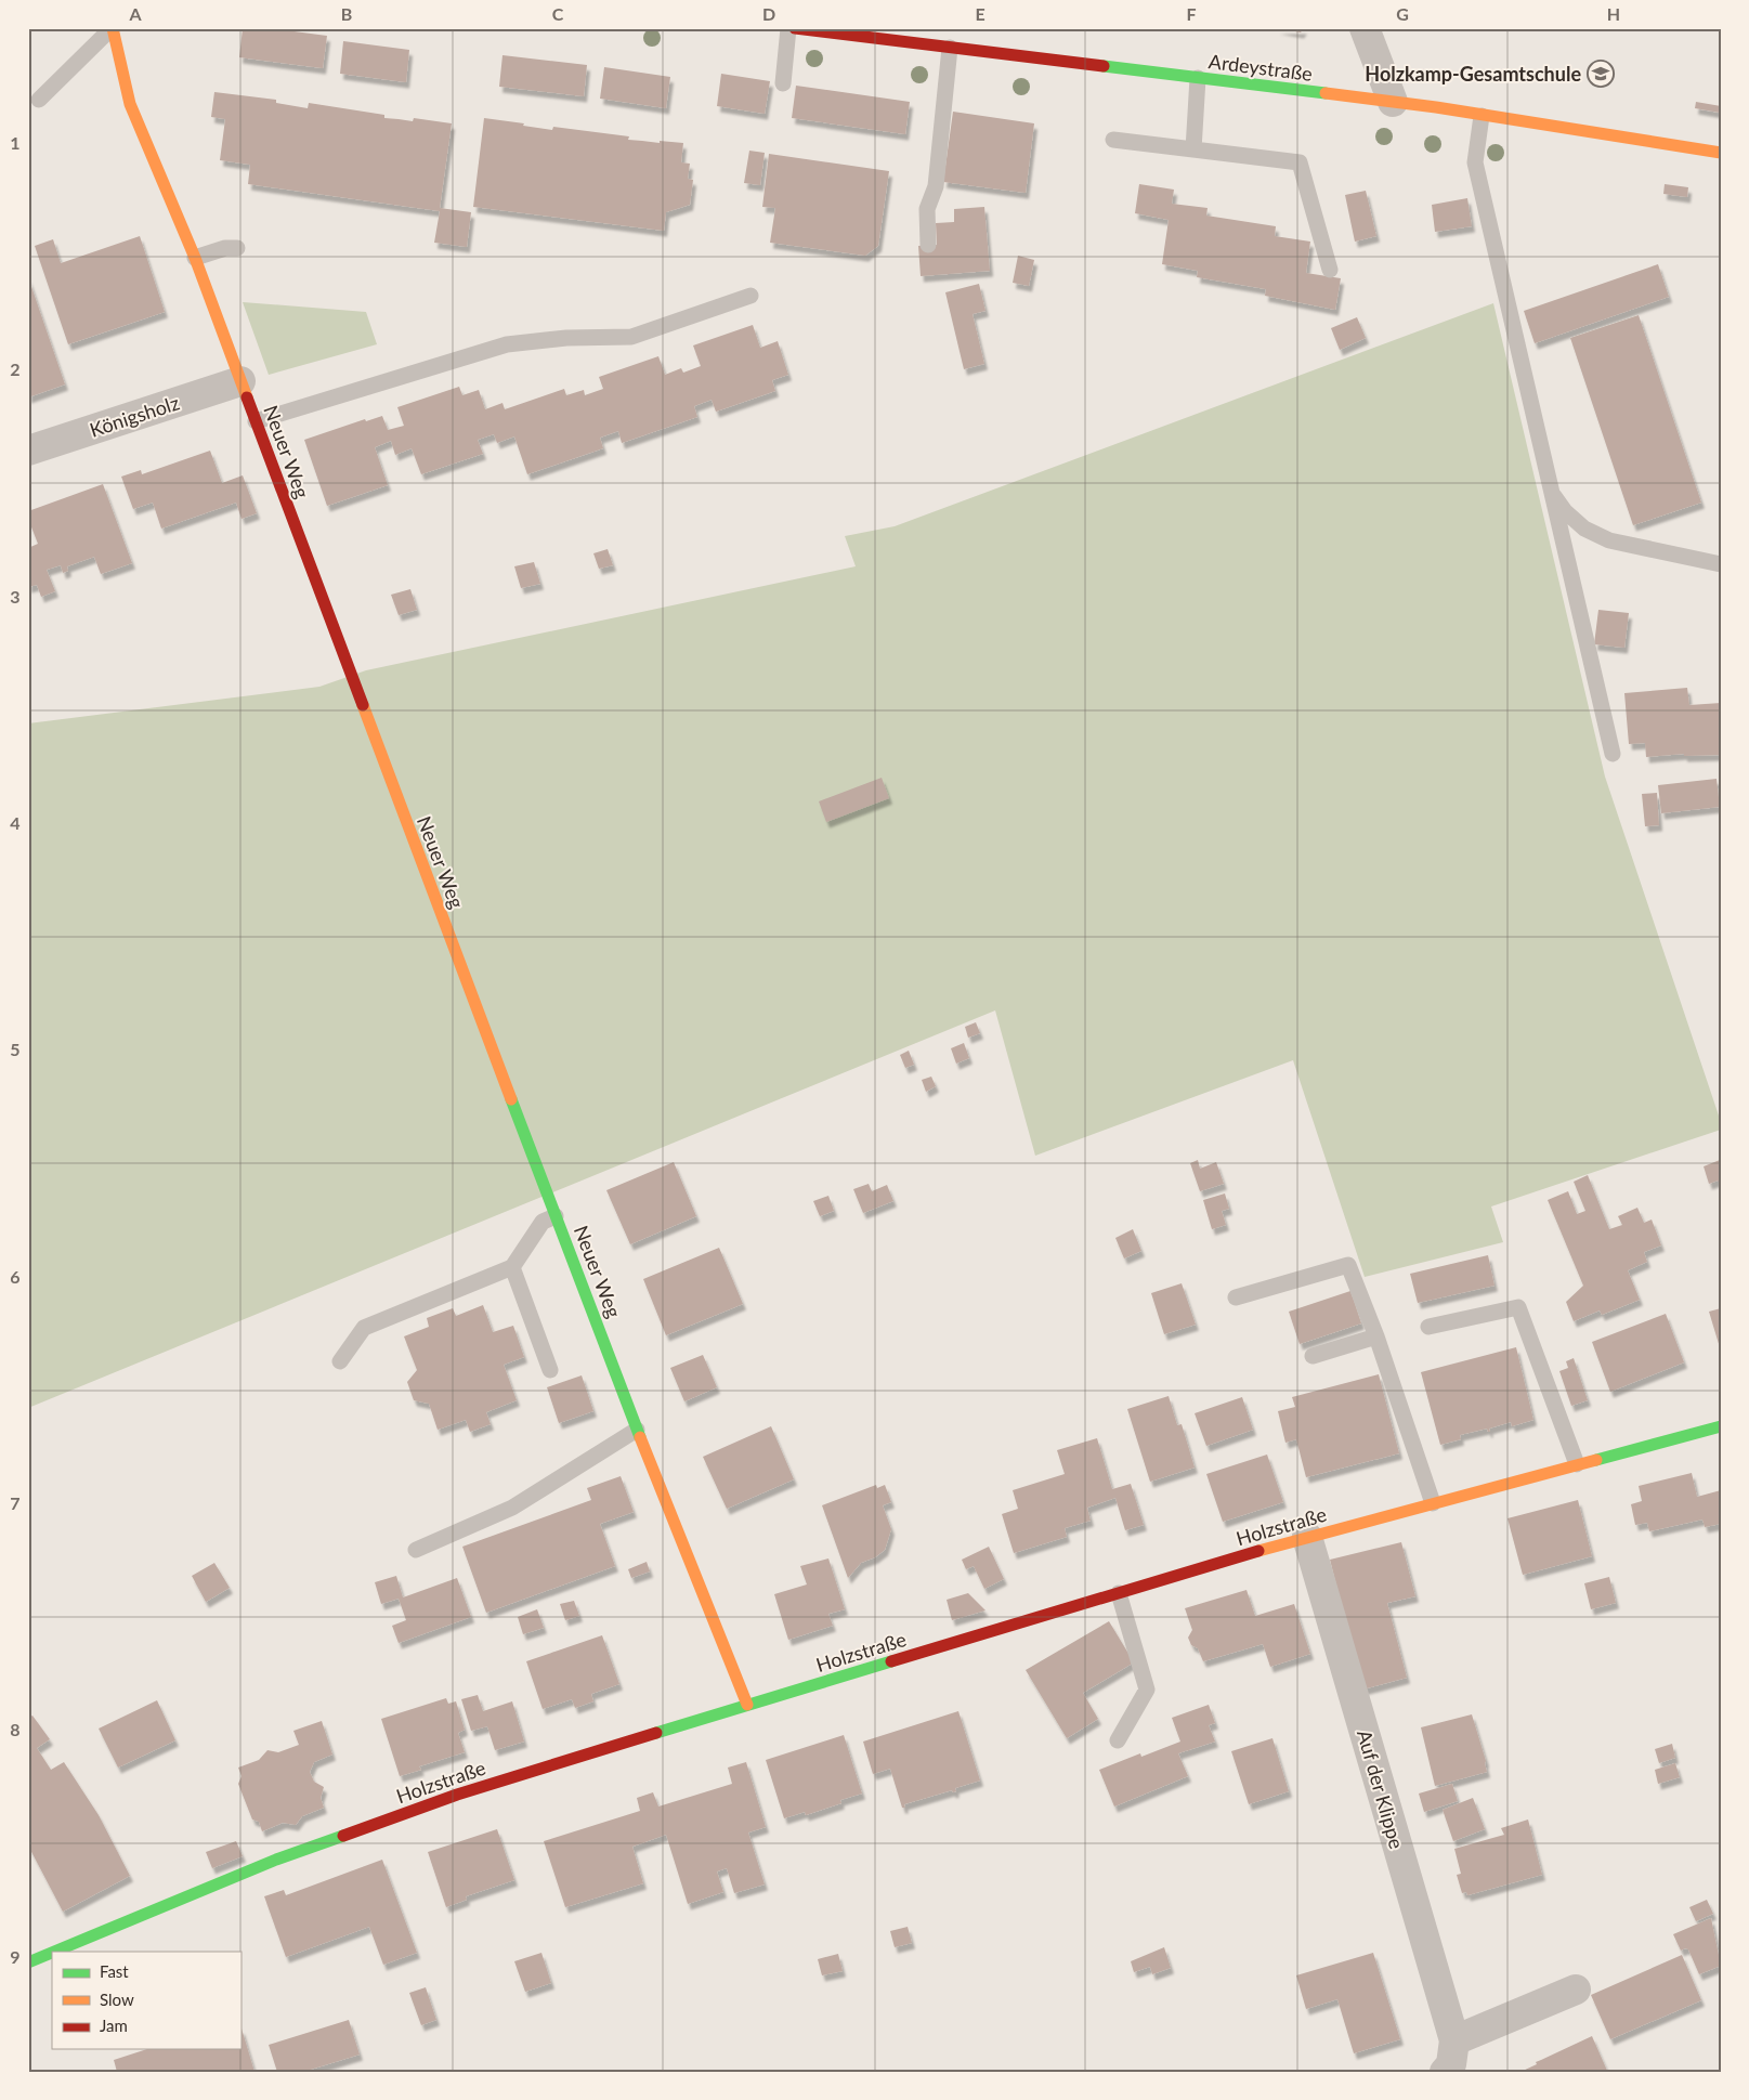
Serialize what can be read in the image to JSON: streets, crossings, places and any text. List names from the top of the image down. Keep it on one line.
{"streets":{"street":["Ardeystraße","Königsholz","Neuer Weg","Holzstraße","Auf der Klippe"]},"crossings":[["Königsholz","Neuer Weg"],["Neuer Weg","Holzstraße"],["Holzstraße","Auf der Klippe"]],"places":{"school or university":["Holzkamp-Gesamtschule"]},"legend":["Fast","Slow","Jam"],"grid":{"columns":["A","B","C","D","E","F","G","H"],"rows":["1","2","3","4","5","6","7","8","9"]}}
